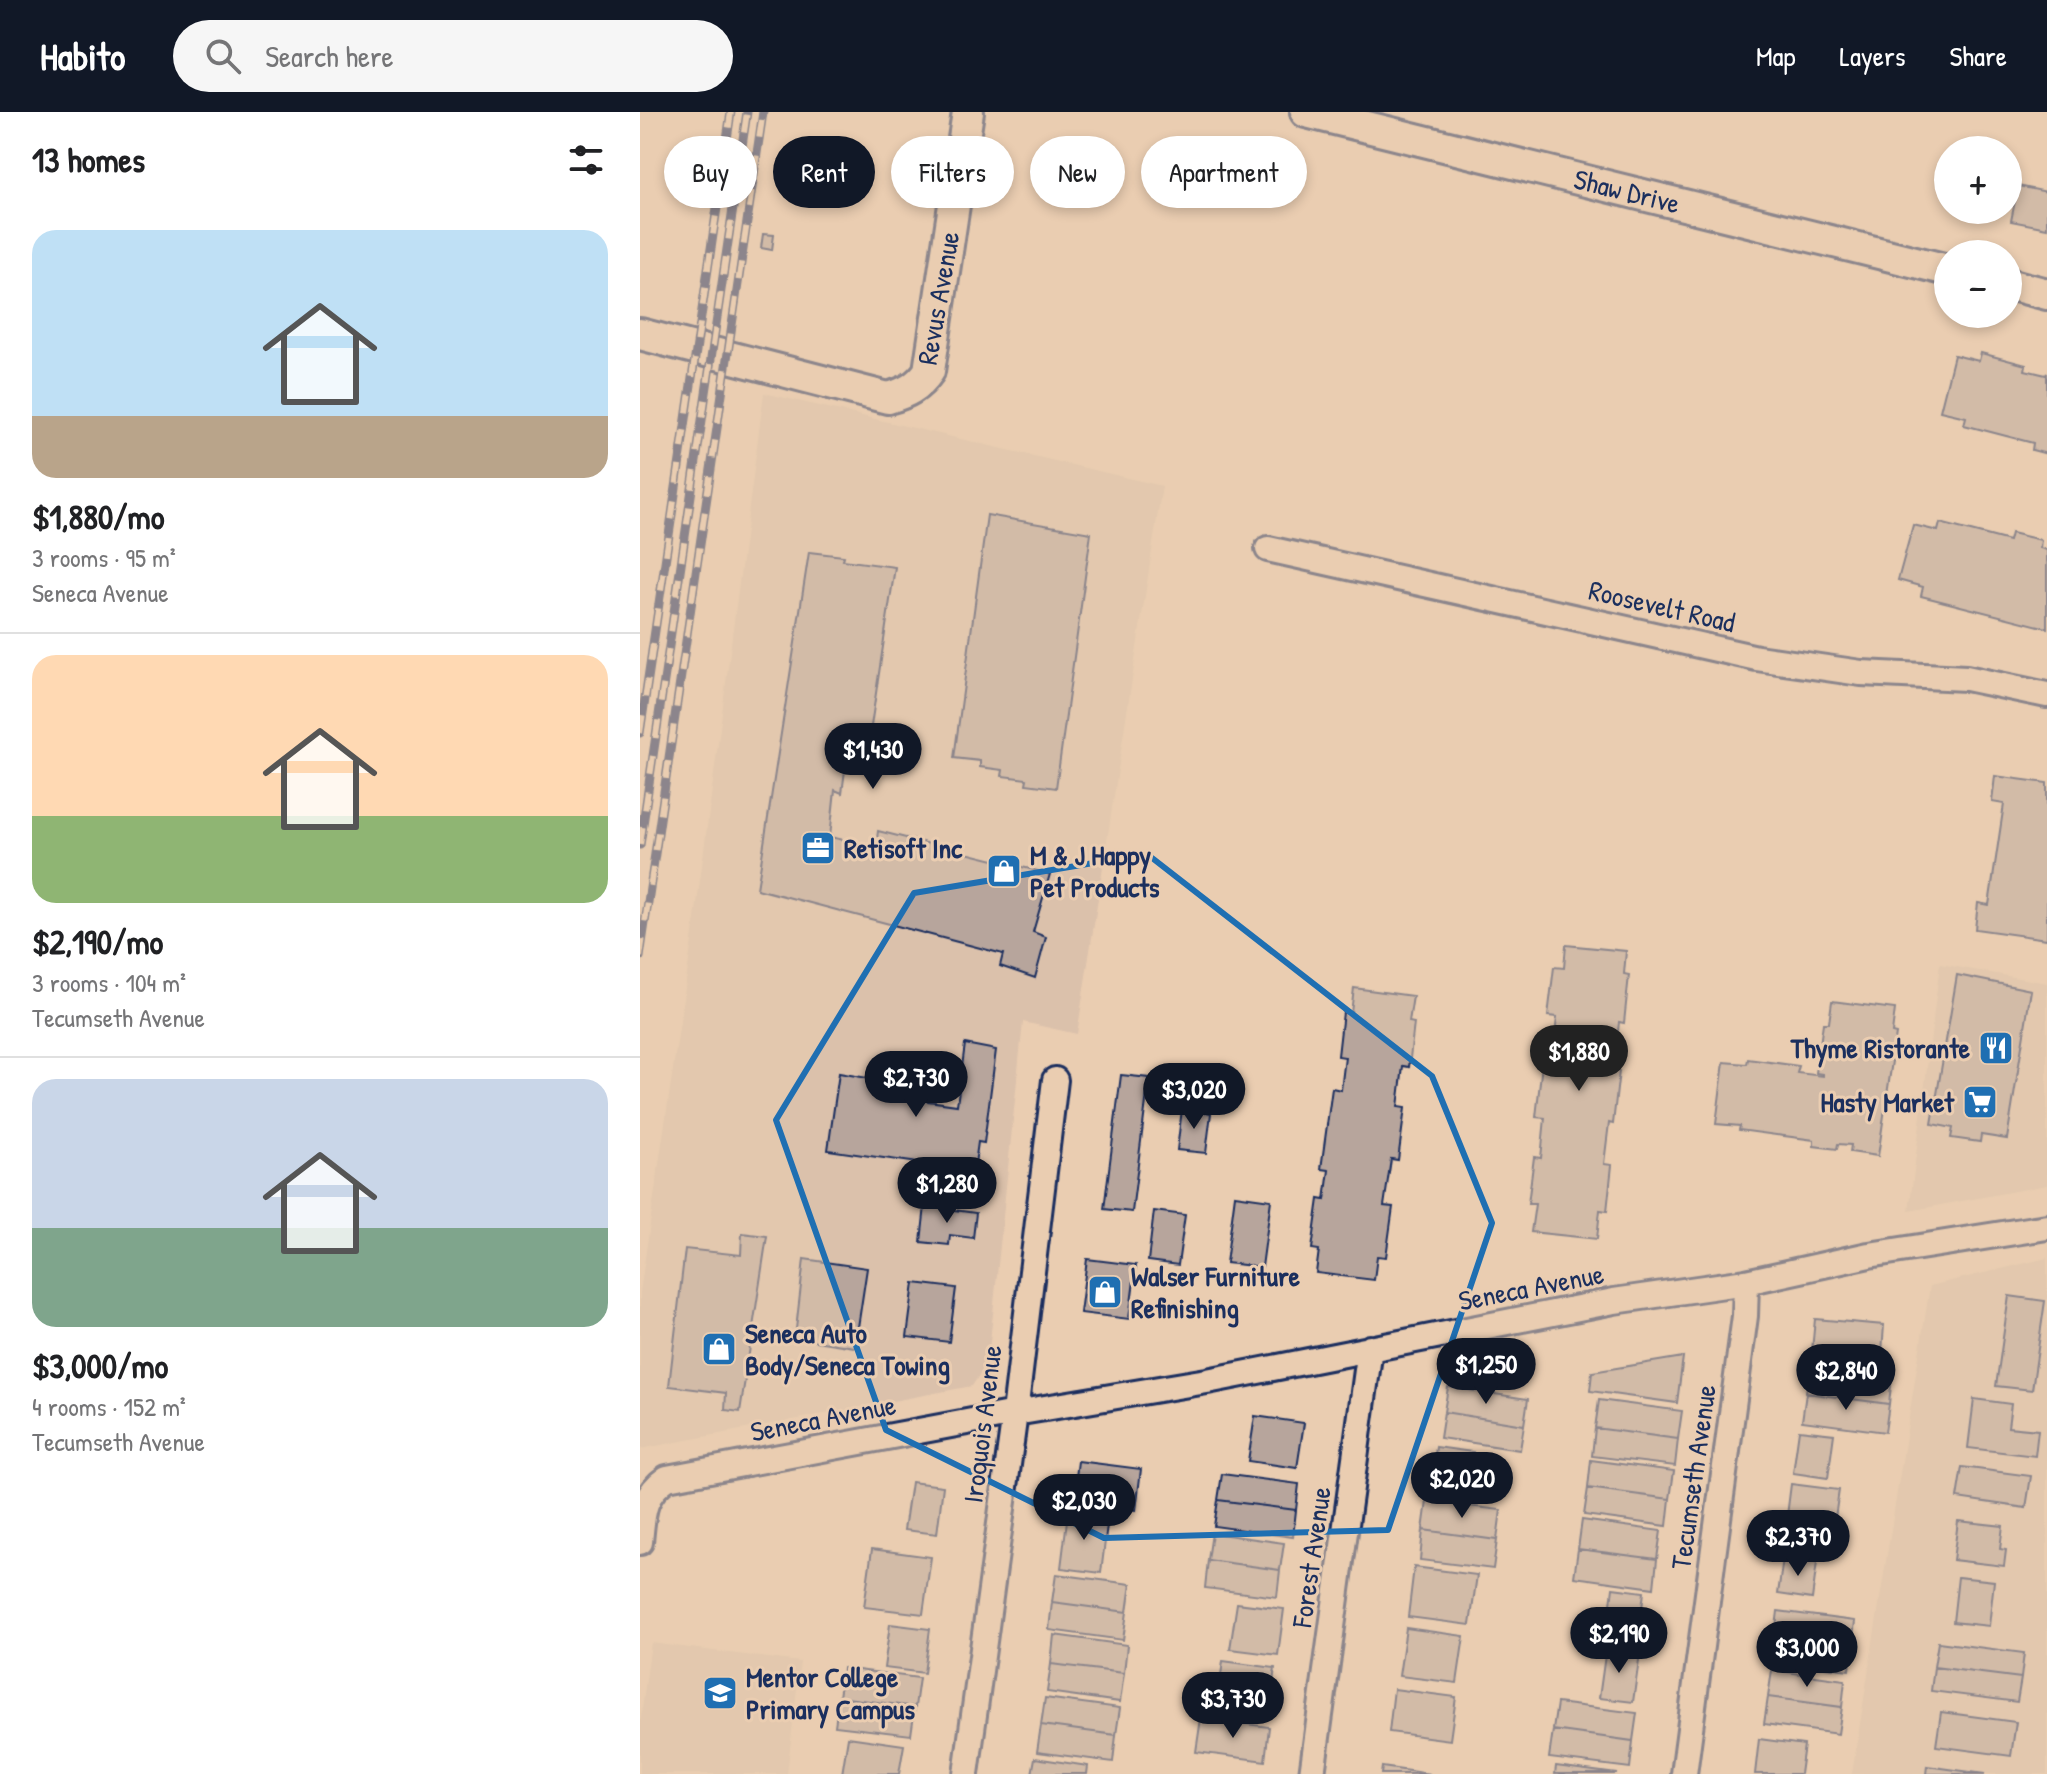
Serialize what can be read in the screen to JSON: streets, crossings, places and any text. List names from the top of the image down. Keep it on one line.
{"streets":{"street":["Shaw Drive","Revus Avenue","Roosevelt Road","Seneca Avenue","Iroquois Avenue","Tecumseth Avenue","Forest Avenue"]},"crossings":[["Seneca Avenue","Iroquois Avenue"],["Seneca Avenue","Tecumseth Avenue"],["Seneca Avenue","Forest Avenue"]],"places":{"office":["Retisoft Inc"],"shop":["M & J Happy Pet Products","Walser Furniture Refinishing","Seneca Auto Body/Seneca Towing"],"restaurant":["Thyme Ristorante"],"supermarket":["Hasty Market"],"school or university":["Mentor College Primary Campus"]},"page":{"header":"Habito","search":"Search here","nav":["Map","Layers","Share"],"heading":"13 homes","map_buttons":["+","−"],"chip":["Buy","Rent","Filters","New","Apartment"],"list":[{"name":"$1,880/mo","note":"3 rooms · 95 m² · Seneca Avenue"},{"name":"$2,190/mo","note":"3 rooms · 104 m² · Tecumseth Avenue"},{"name":"$3,000/mo","note":"4 rooms · 152 m² · Tecumseth Avenue"}],"price":["$1,430","$1,880","$2,730","$3,020","$1,280","$1,250","$2,840","$2,020","$2,030","$2,370","$2,190","$3,000","$3,730"]}}
